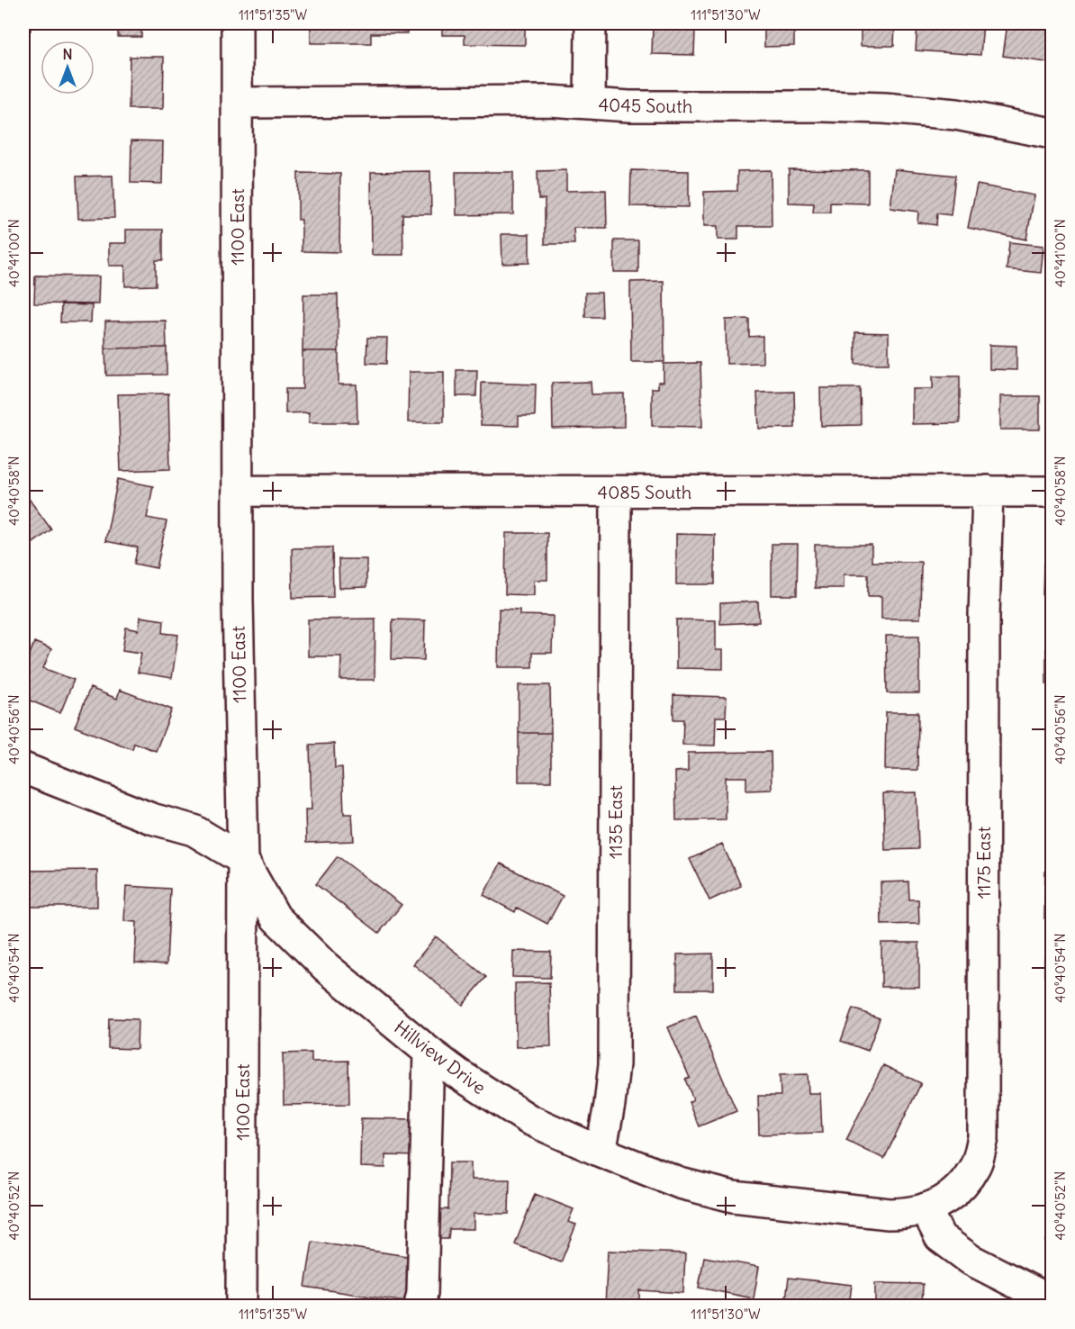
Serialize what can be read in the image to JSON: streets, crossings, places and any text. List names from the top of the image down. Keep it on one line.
{"streets":{"street":["4045 South","1100 East","4085 South","1135 East","1175 East","Hillview Drive"]},"crossings":[["4045 South","1100 East"],["1100 East","4085 South"],["1100 East","Hillview Drive"],["4085 South","1135 East"],["4085 South","1175 East"],["1135 East","Hillview Drive"],["1175 East","Hillview Drive"]],"north":"top","coordinates":["111°51'35\"W","111°51'30\"W","40°41'00\"N","40°40'58\"N","40°40'56\"N","40°40'54\"N","40°40'52\"N"]}
